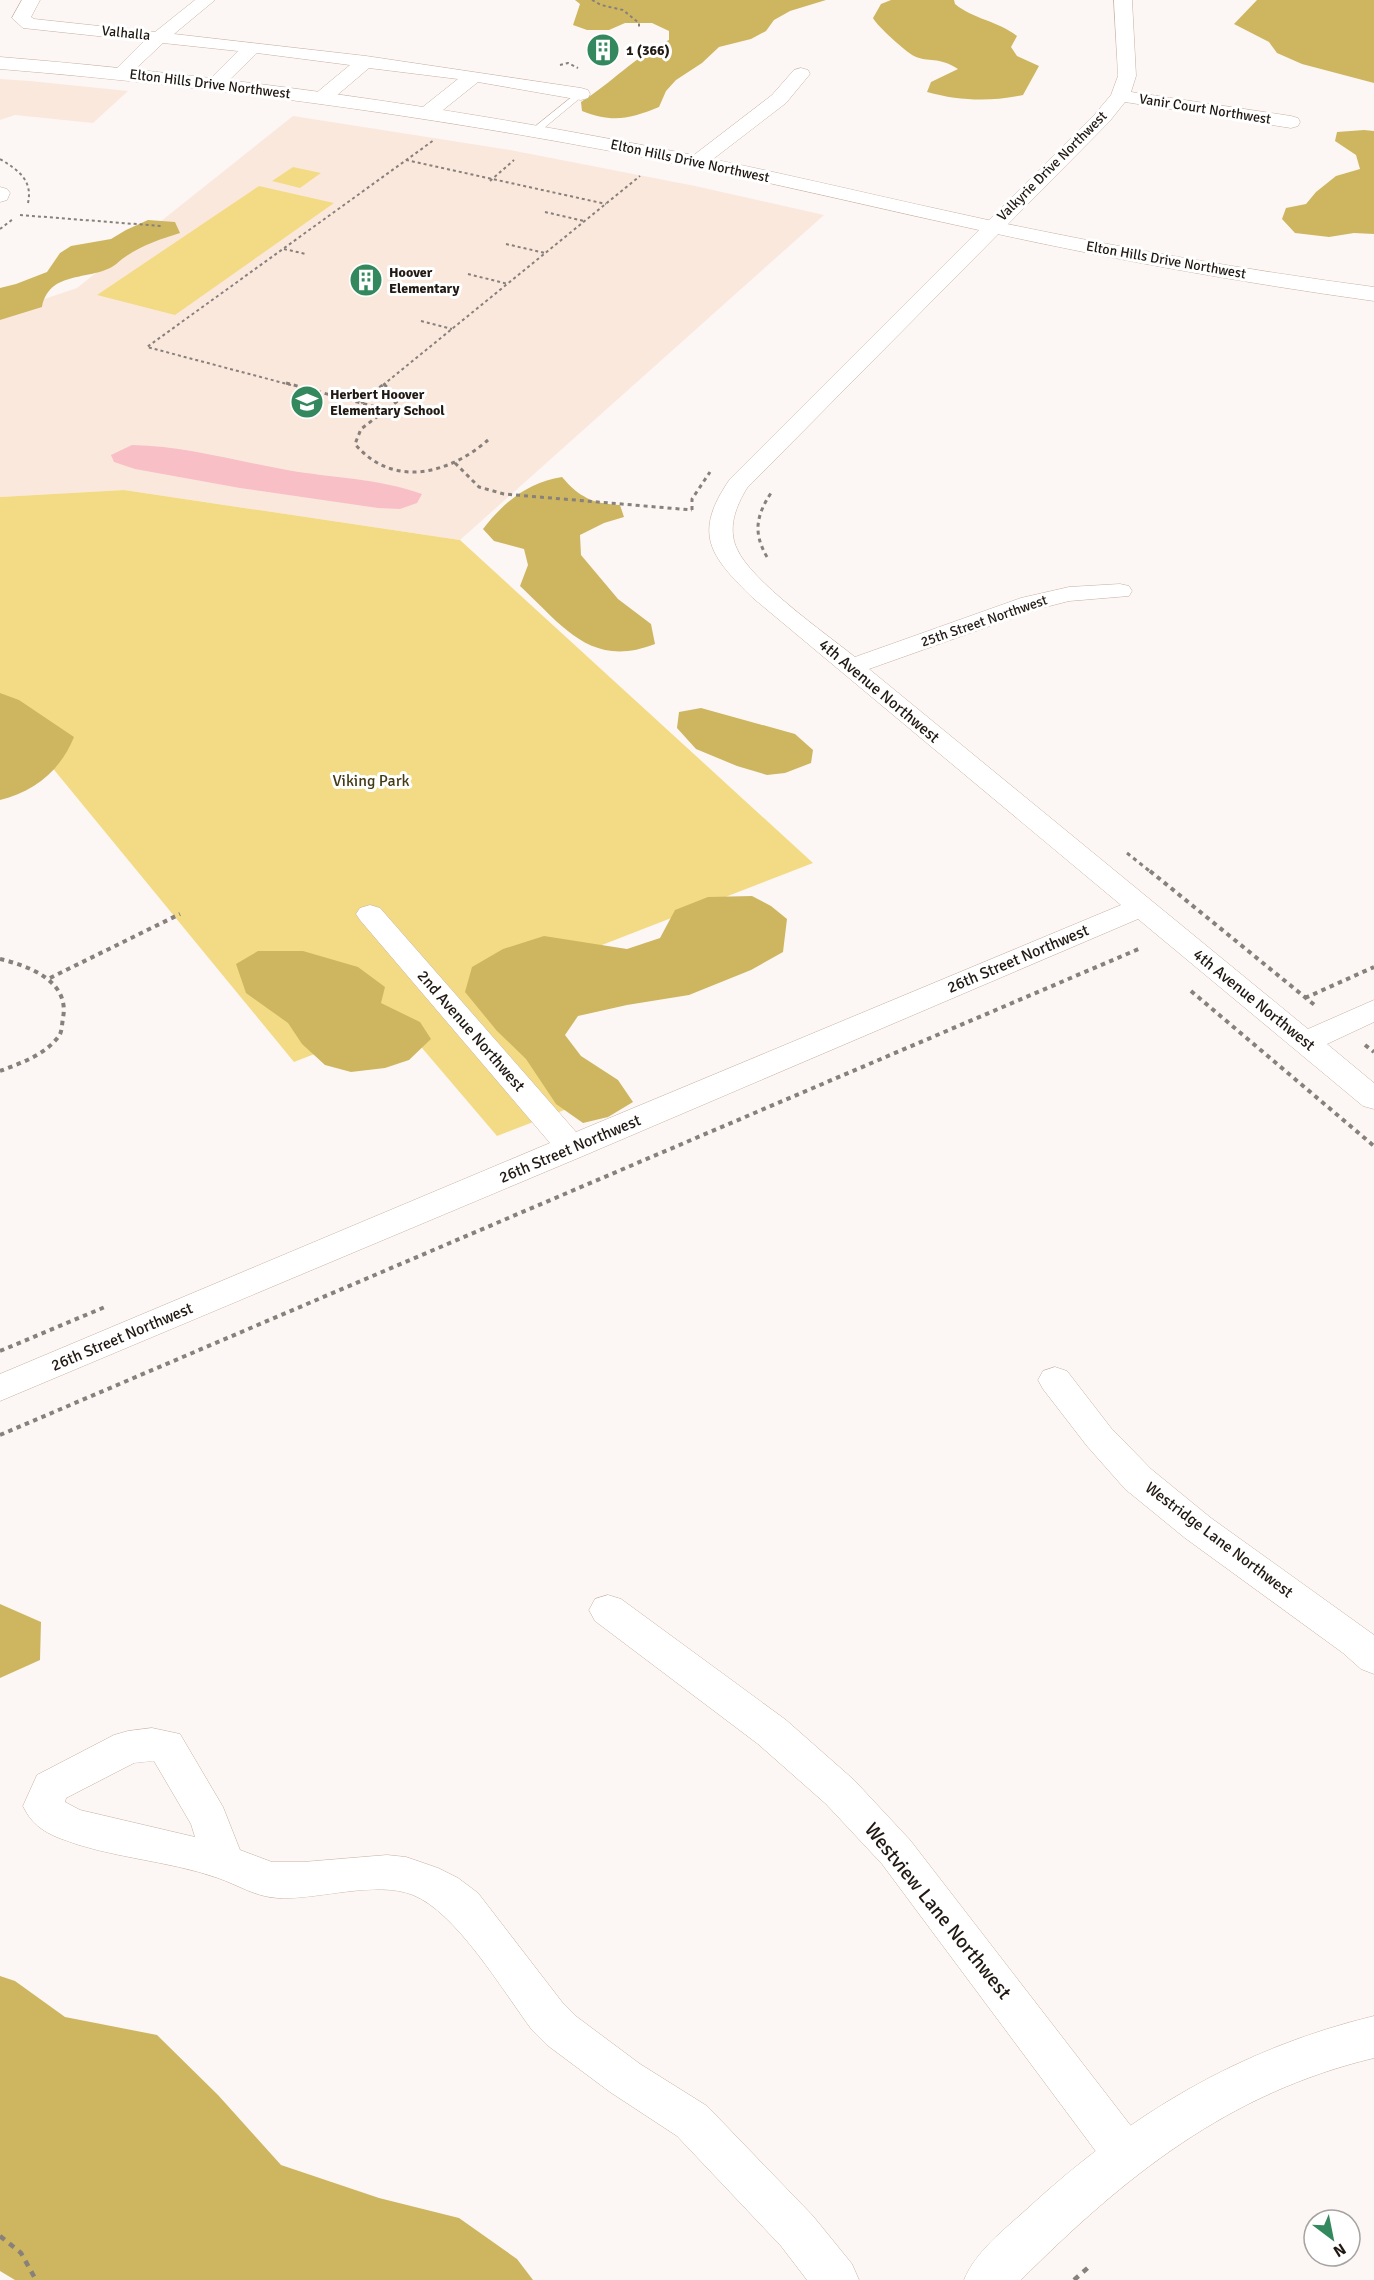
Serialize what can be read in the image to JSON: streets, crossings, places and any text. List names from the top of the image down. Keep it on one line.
{"streets":{"main road":["Elton Hills Drive Northwest"],"street":["Valhalla","Vanir Court Northwest","Valkyrie Drive Northwest","25th Street Northwest","4th Avenue Northwest","26th Street Northwest","2nd Avenue Northwest","Westridge Lane Northwest","Westview Lane Northwest"]},"crossings":[["Valhalla","Elton Hills Drive Northwest"],["Elton Hills Drive Northwest","Valkyrie Drive Northwest"],["Elton Hills Drive Northwest","4th Avenue Northwest"],["Vanir Court Northwest","Valkyrie Drive Northwest"],["Valkyrie Drive Northwest","4th Avenue Northwest"],["25th Street Northwest","4th Avenue Northwest"],["4th Avenue Northwest","26th Street Northwest"],["26th Street Northwest","2nd Avenue Northwest"]],"parks":["Viking Park"],"places":{"building":["1 (366)","Hoover Elementary"],"school or university":["Herbert Hoover Elementary School"]},"north":"bottom right"}
